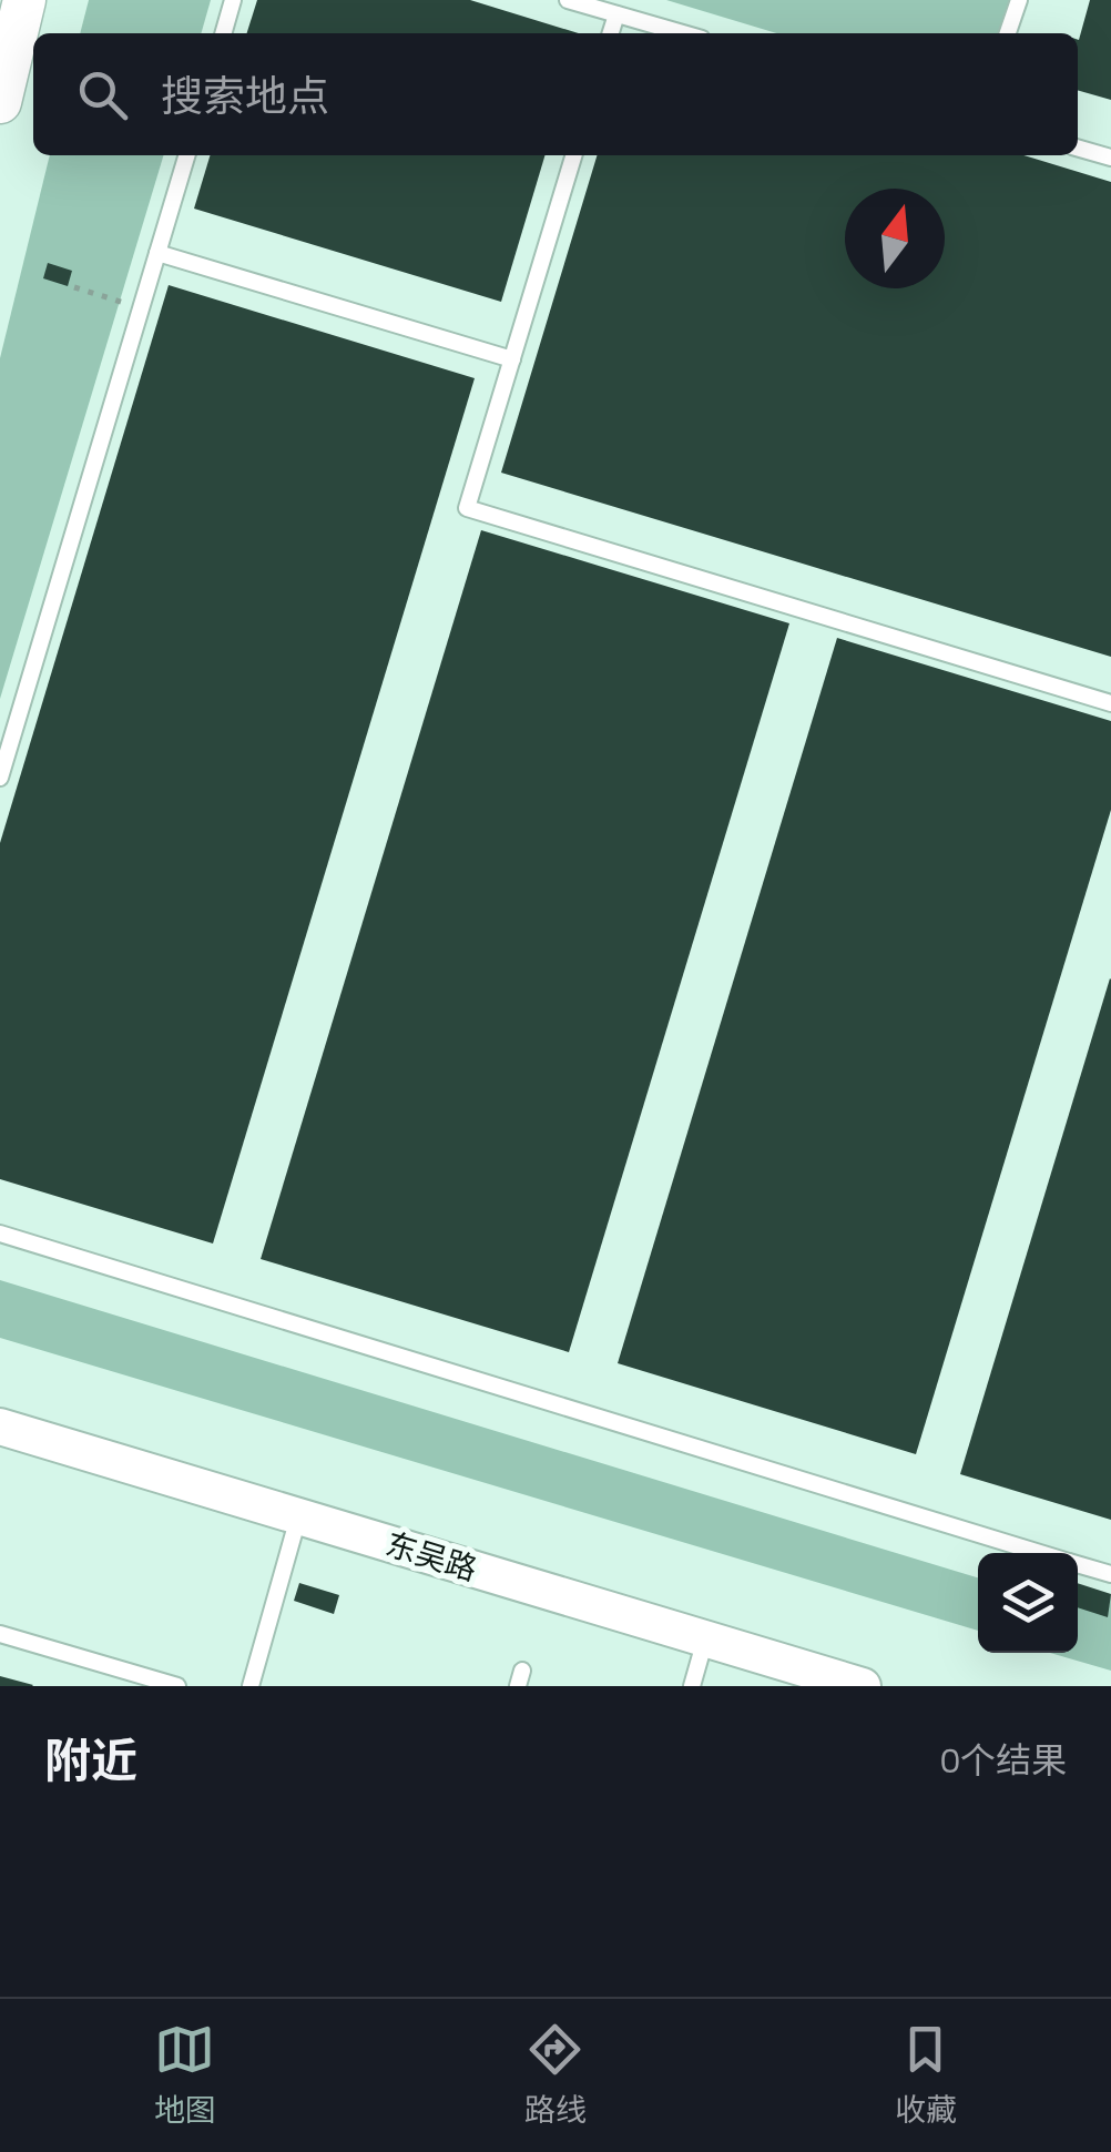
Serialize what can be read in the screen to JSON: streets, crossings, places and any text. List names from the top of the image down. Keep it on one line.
{"streets":{"street":["东吴路"]},"north":"top","page":{"search":"搜索地点","heading":["附近","0个结果"],"nav":["地图","路线","收藏"]}}
